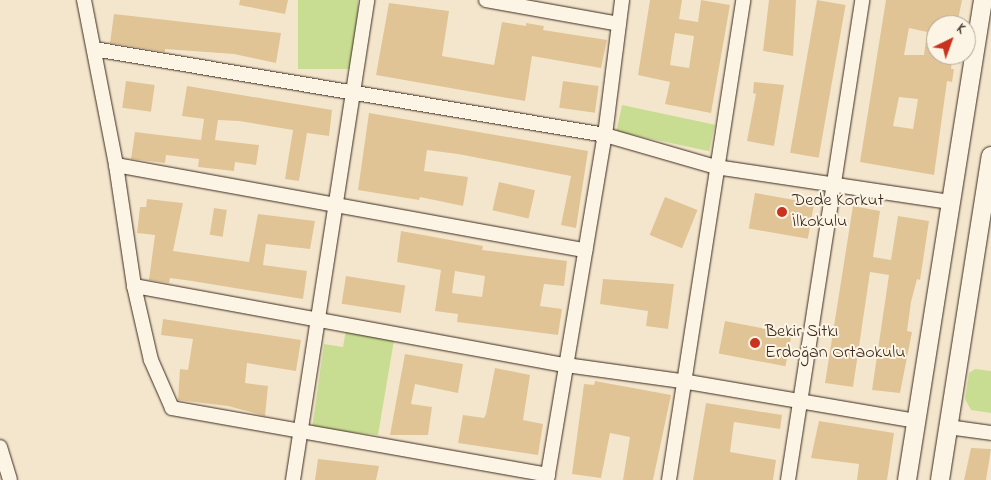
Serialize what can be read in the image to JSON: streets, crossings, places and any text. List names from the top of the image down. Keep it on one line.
{"places":["Dede Korkut İlkokulu","Bekir Sıtkı Erdoğan Ortaokulu"],"north":"top right"}
